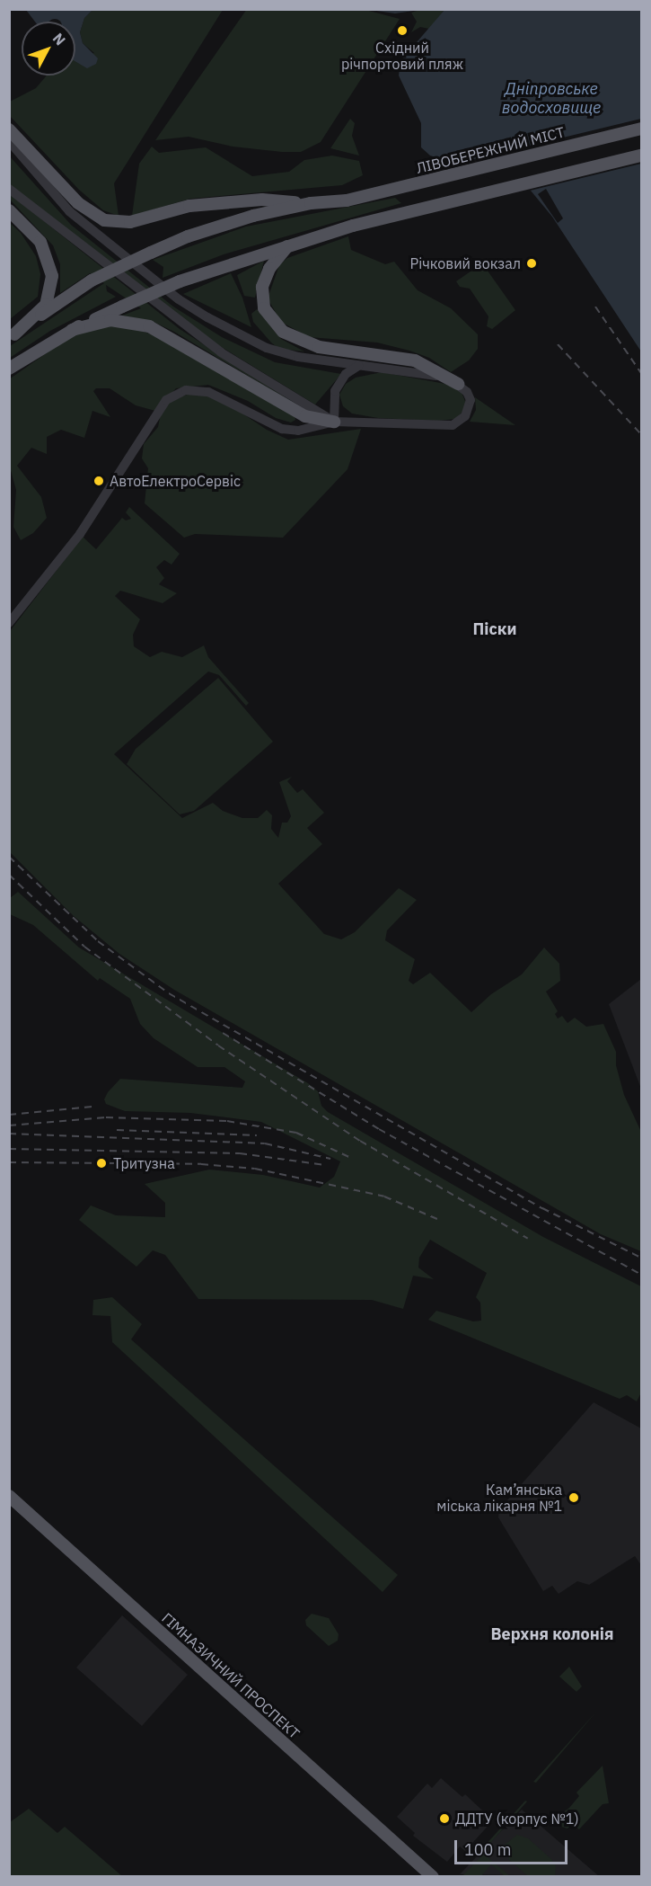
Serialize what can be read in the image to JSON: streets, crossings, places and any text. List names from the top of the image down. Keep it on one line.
{"streets":{"main road":["ЛІВОБЕРЕЖНИЙ МІСТ","ГІМНАЗИЧНИЙ ПРОСПЕКТ"]},"districts":["Піски","Верхня колонія"],"water":["Дніпровське водосховище"],"places":["Східний річпортовий пляж","Річковий вокзал","АвтоЕлектроСервіс","Тритузна","Кам’янська міська лікарня №1","ДДТУ (корпус №1)"],"scale_bar":"100 m","north":"top right"}
